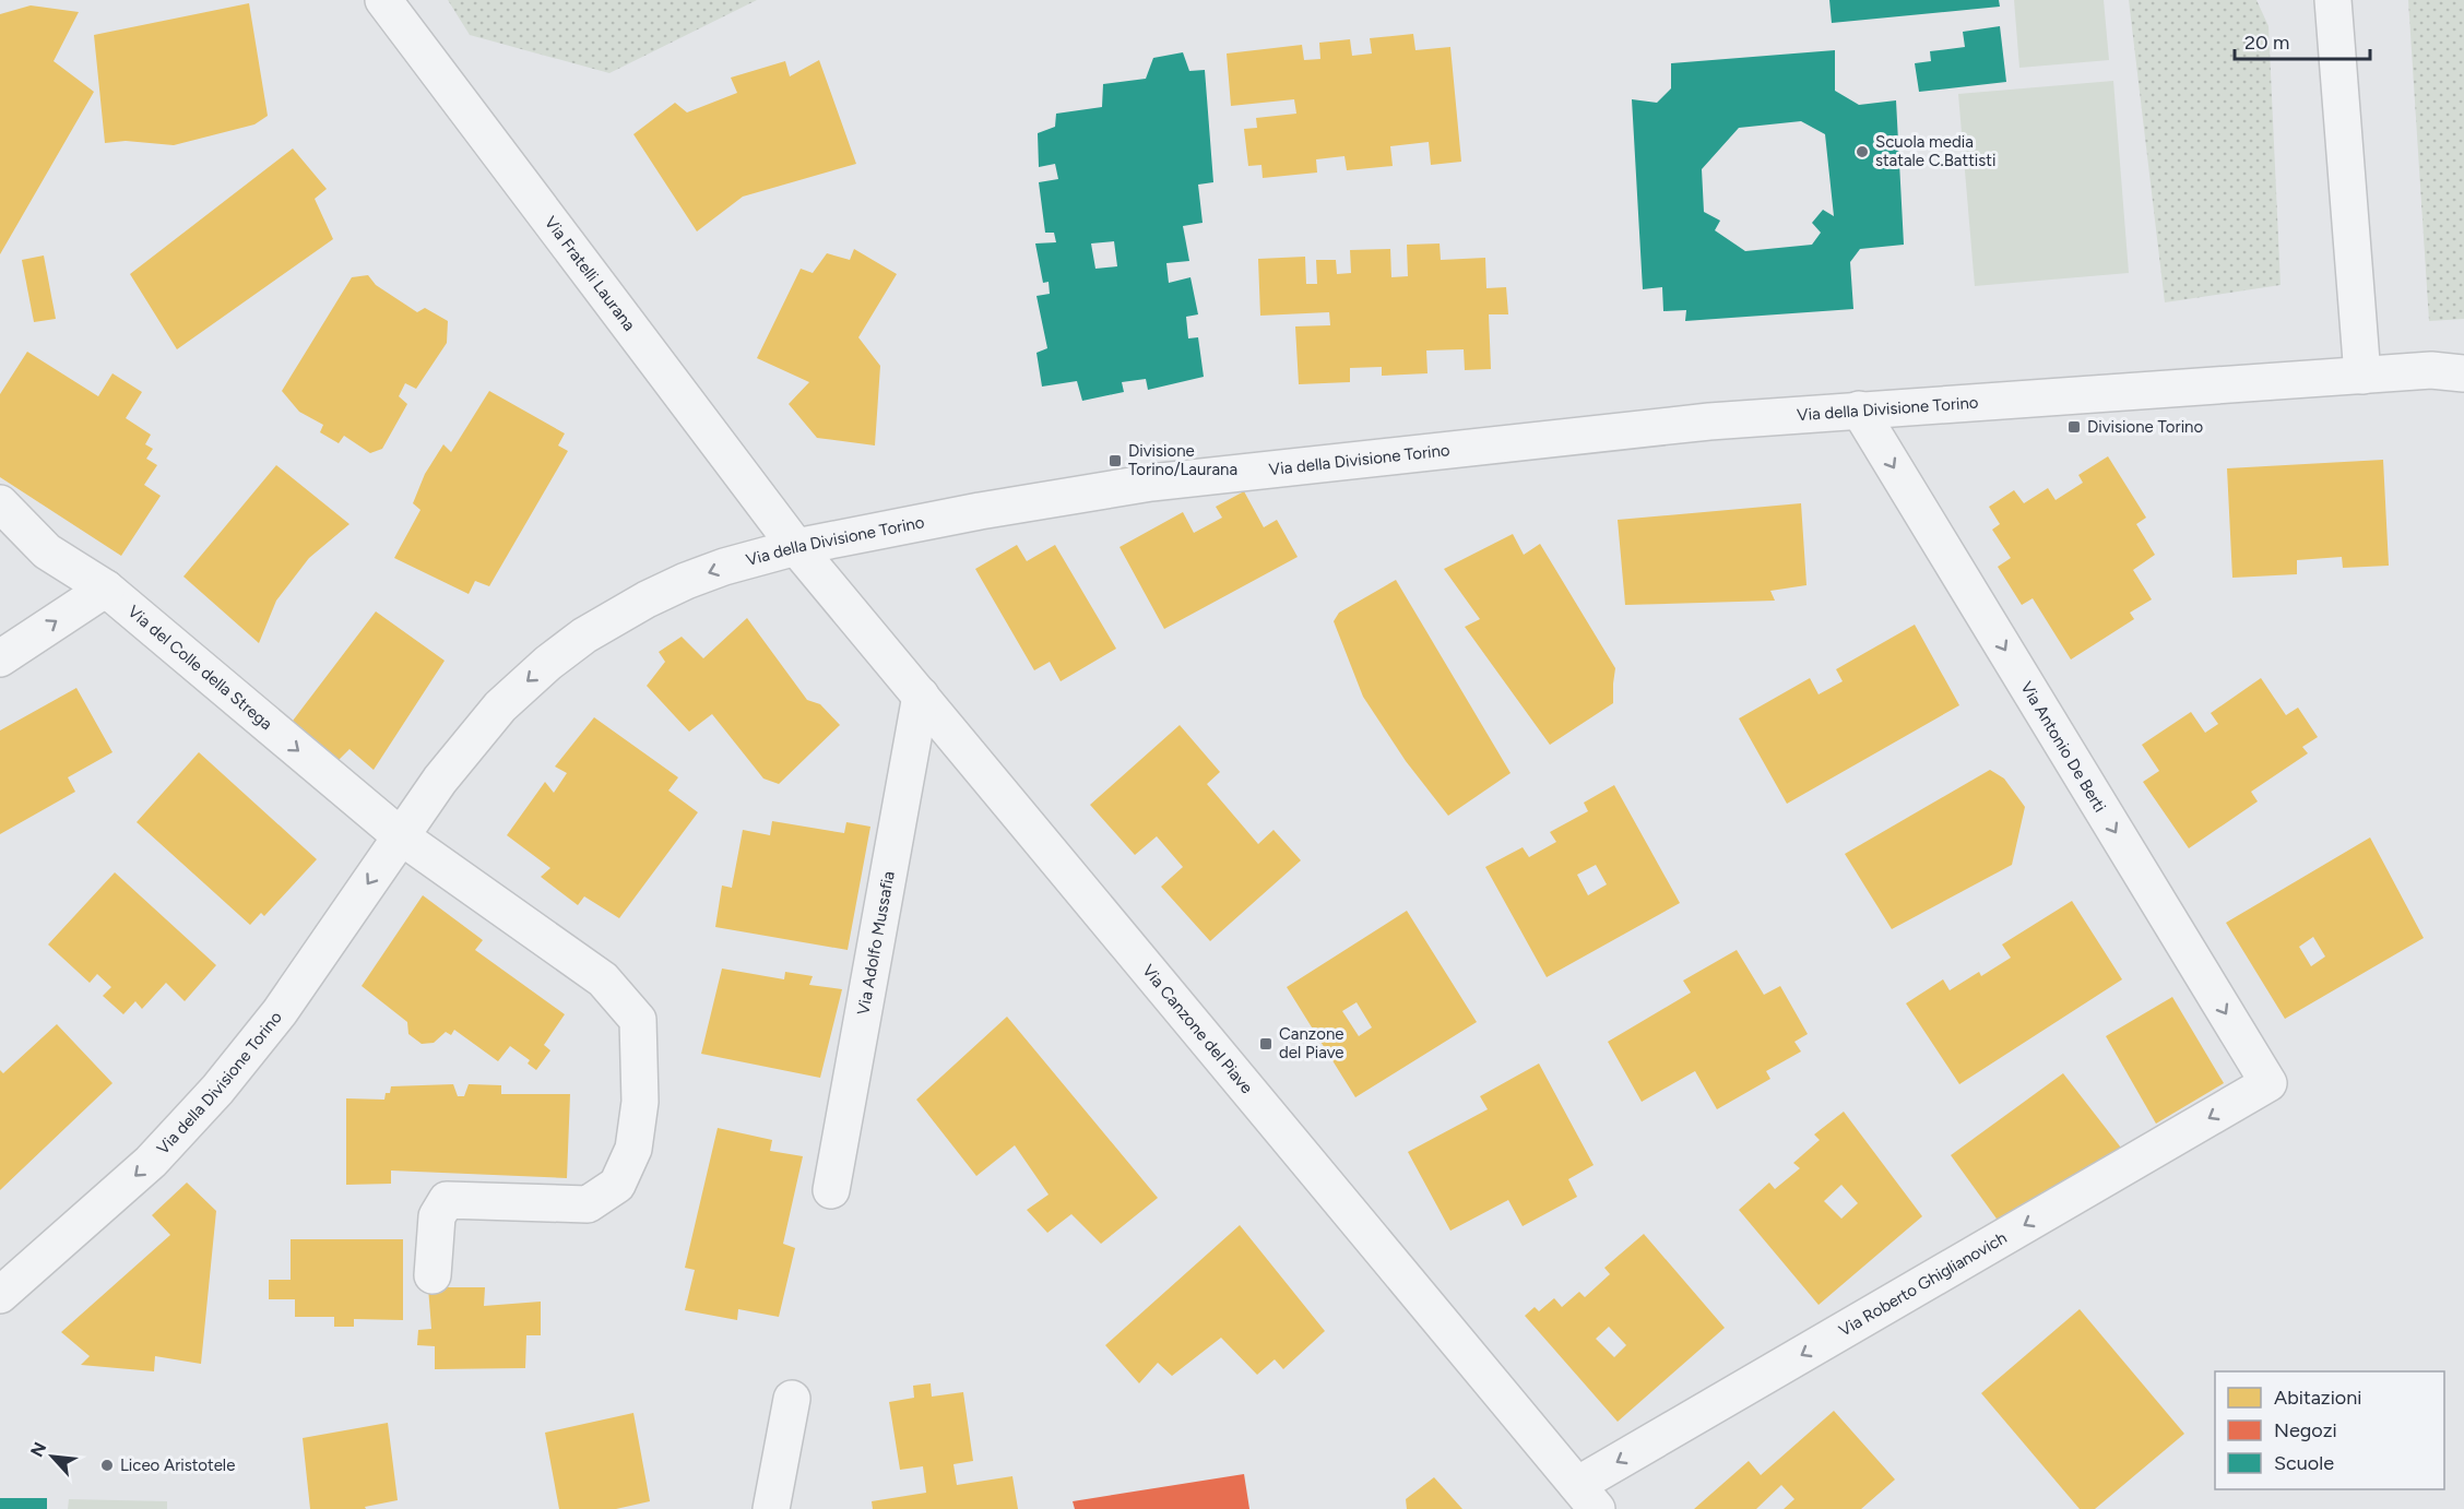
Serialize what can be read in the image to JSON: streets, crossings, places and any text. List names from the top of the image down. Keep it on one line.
{"streets":{"street":["Via Fratelli Laurana","Via della Divisione Torino","Via del Colle della Strega","Via Antonio De Berti","Via Adolfo Mussafia","Via Canzone del Piave","Via Roberto Ghiglianovich"]},"crossings":[["Via Fratelli Laurana","Via della Divisione Torino"],["Via Fratelli Laurana","Via Canzone del Piave"],["Via della Divisione Torino","Via del Colle della Strega"],["Via della Divisione Torino","Via Antonio De Berti"],["Via della Divisione Torino","Via Canzone del Piave"],["Via Antonio De Berti","Via Roberto Ghiglianovich"],["Via Adolfo Mussafia","Via Canzone del Piave"],["Via Canzone del Piave","Via Roberto Ghiglianovich"]],"one_way":["Via della Divisione Torino","Via del Colle della Strega","Via Antonio De Berti","Via Roberto Ghiglianovich"],"places":{"other":["Scuola media statale C.Battisti","Liceo Aristotele"],"transit":["Divisione Torino","Divisione Torino/Laurana","Canzone del Piave"]},"legend":["Abitazioni","Negozi","Scuole"],"scale_bar":"20 m","north":"top left"}
